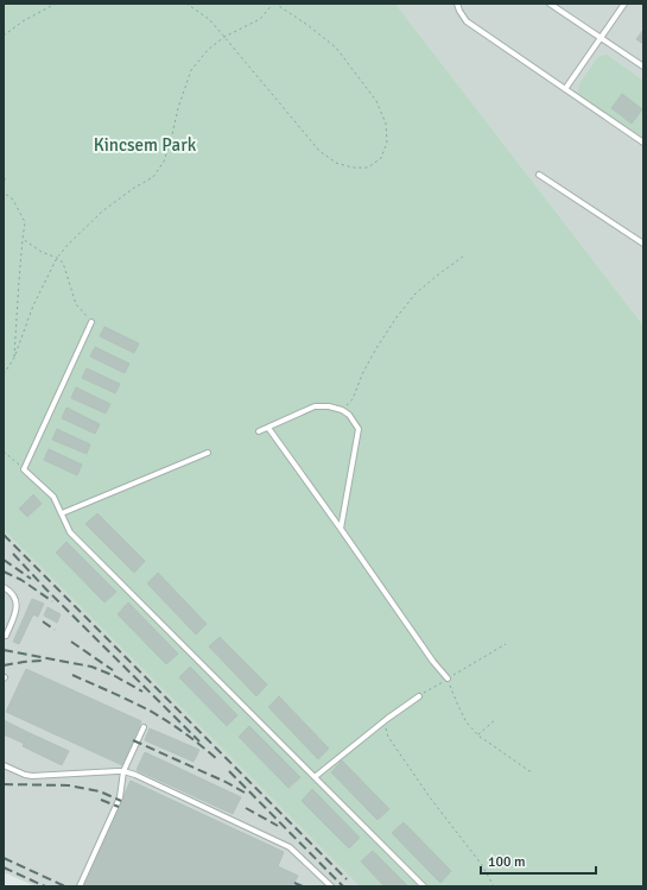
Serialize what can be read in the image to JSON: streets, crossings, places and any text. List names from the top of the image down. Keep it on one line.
{"parks":["Kincsem Park"],"scale_bar":"100 m"}
